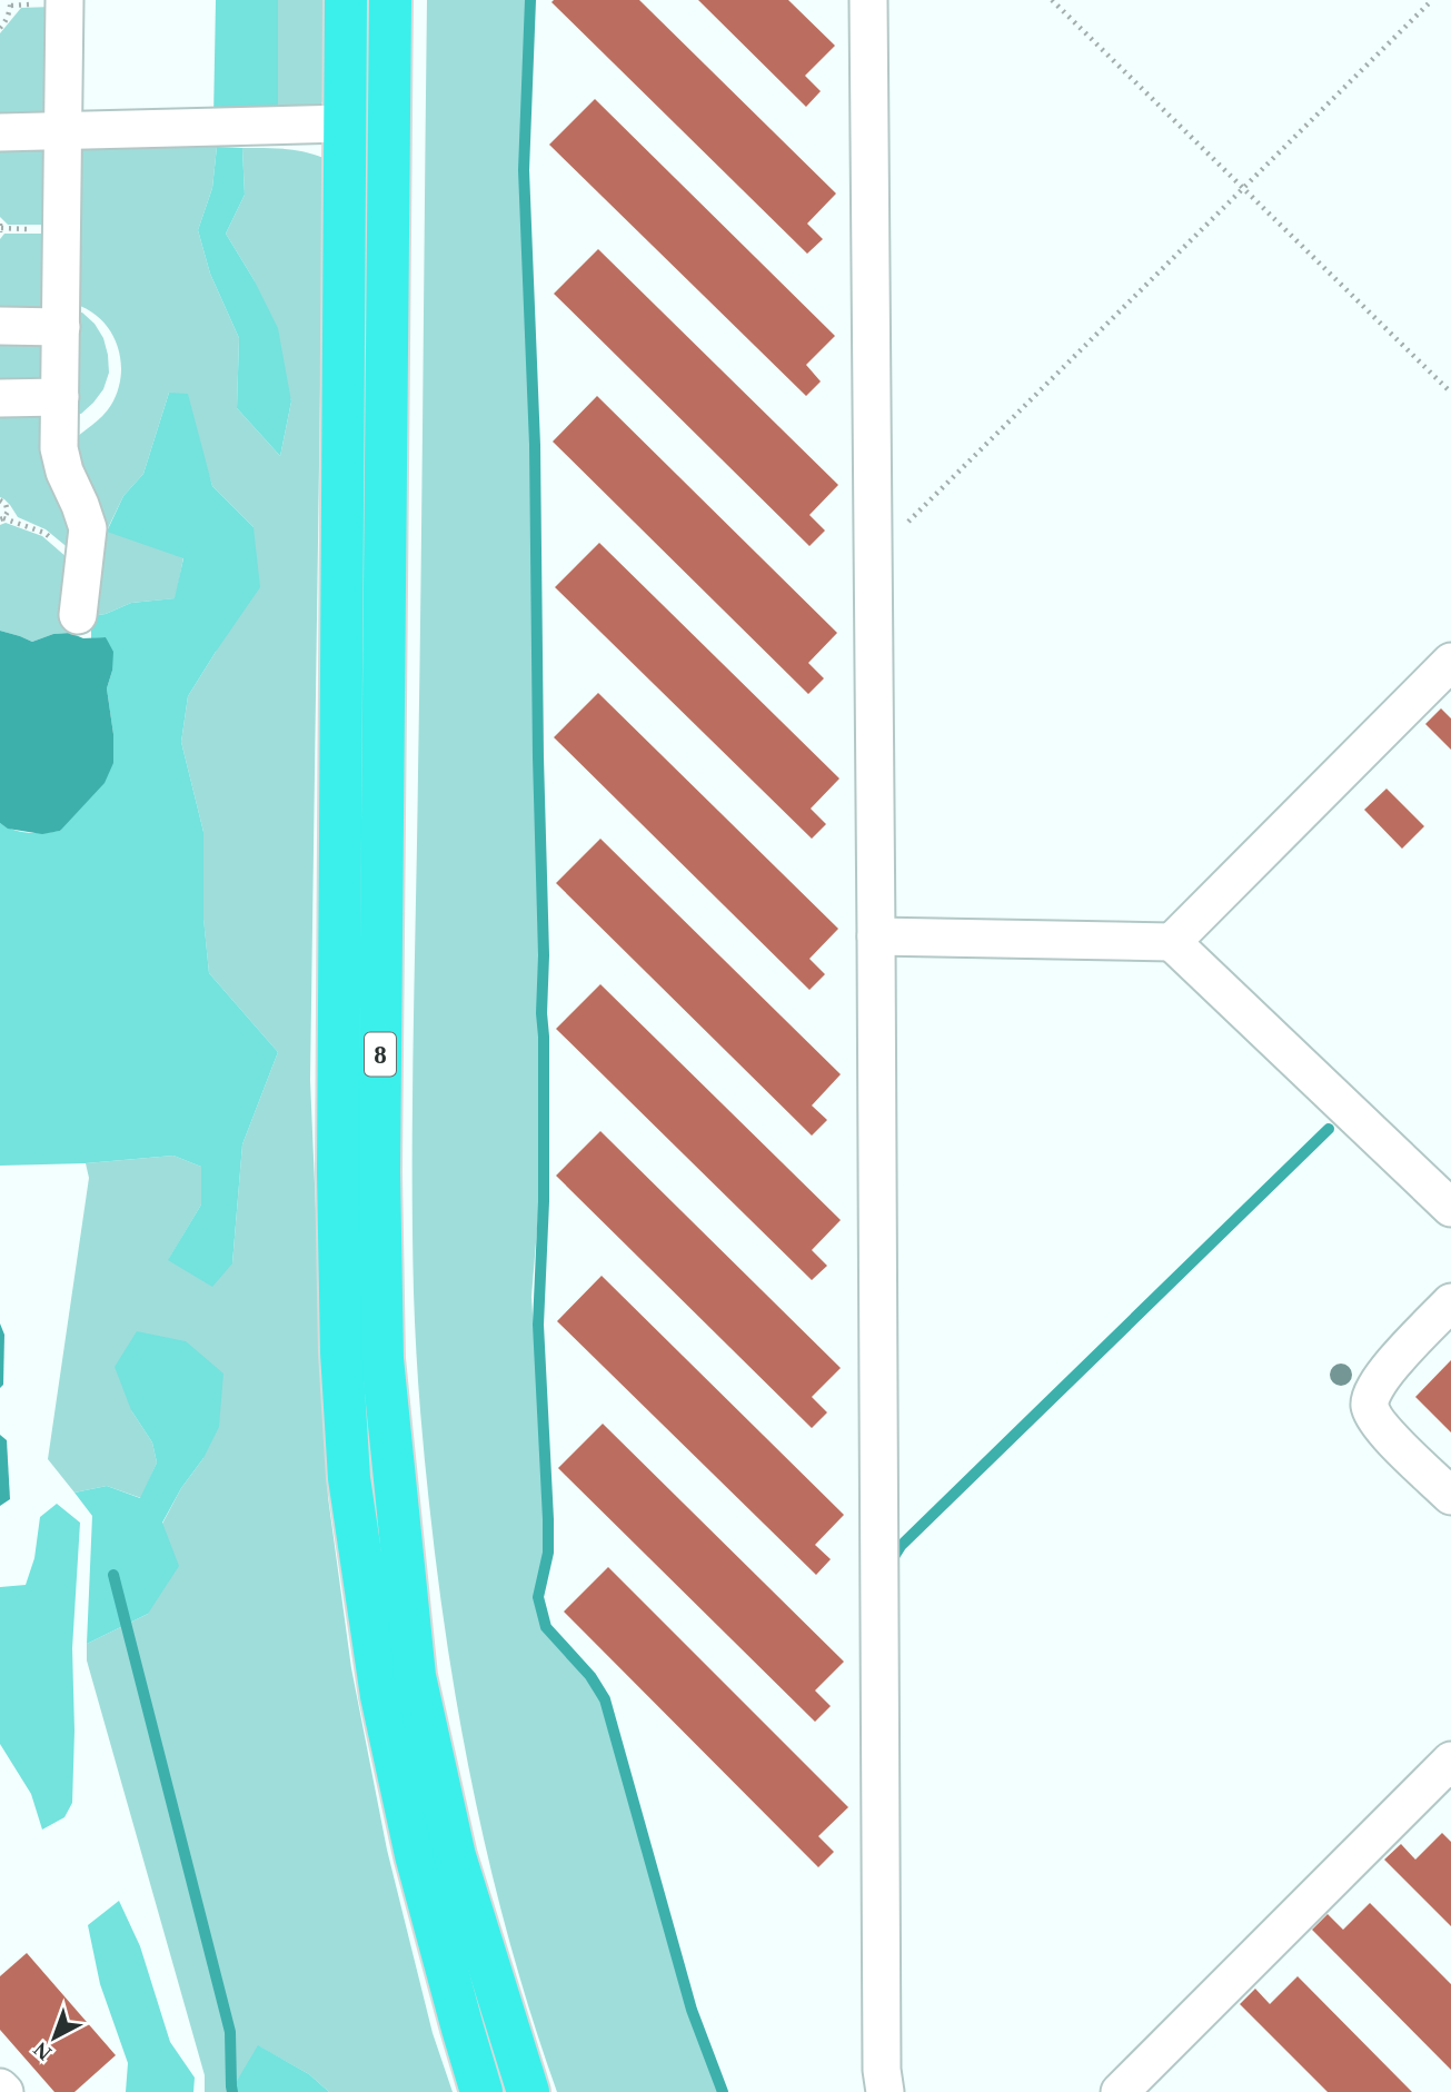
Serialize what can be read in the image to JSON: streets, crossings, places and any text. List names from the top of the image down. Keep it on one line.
{"streets":{"highway":["8"]},"north":"bottom left"}
